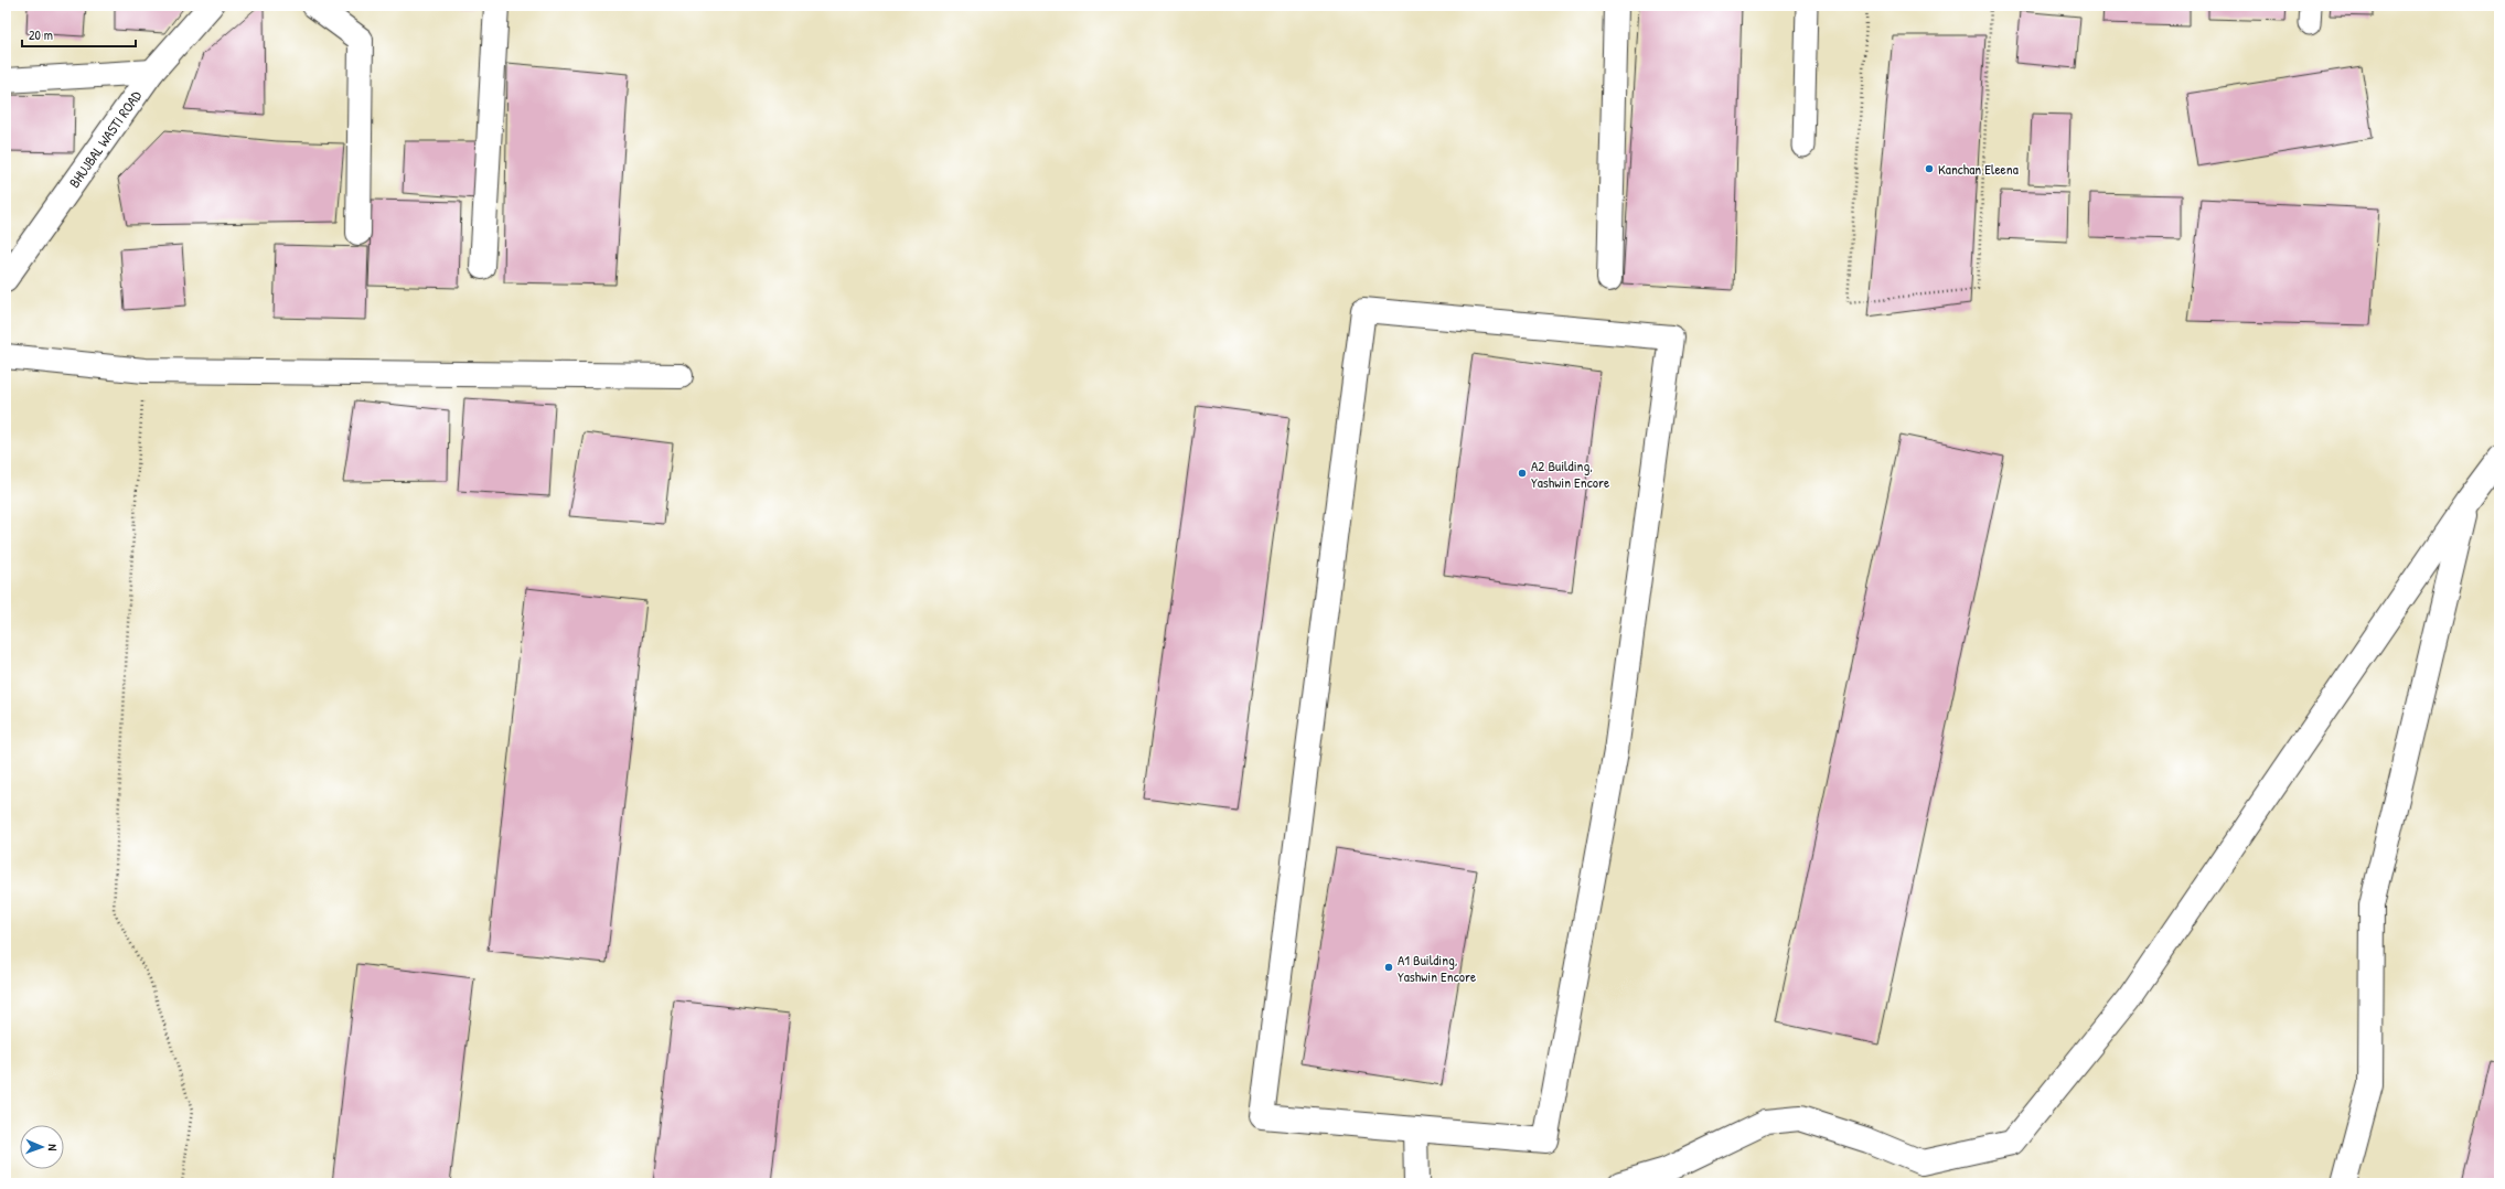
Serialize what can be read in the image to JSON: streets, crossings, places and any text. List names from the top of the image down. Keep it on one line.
{"streets":{"street":["BHUJBAL WASTI ROAD"]},"places":["Kanchan Eleena","A2 Building, Yashwin Encore","A1 Building, Yashwin Encore"],"scale_bar":"20 m","north":"right"}
